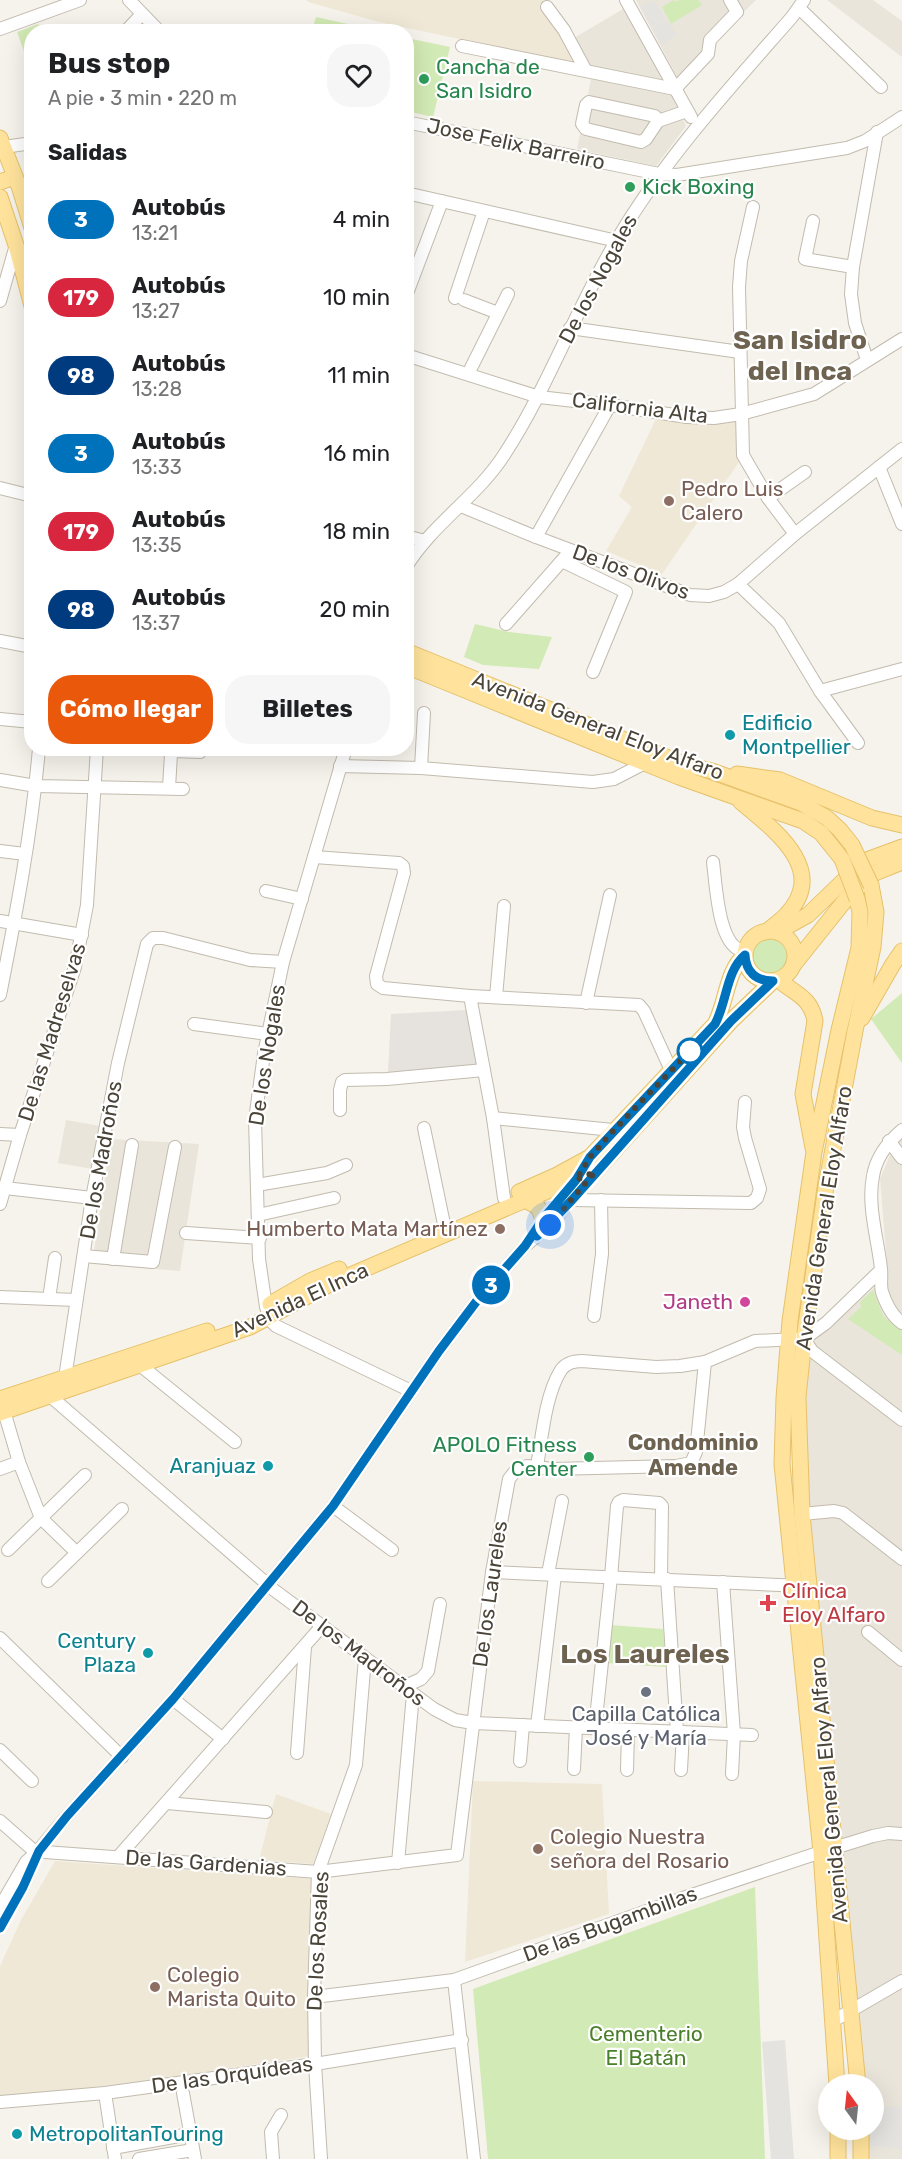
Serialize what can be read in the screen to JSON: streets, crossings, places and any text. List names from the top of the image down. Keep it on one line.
{"streets":{"main road":["Avenida General Eloy Alfaro","Avenida El Inca"],"street":["Jose Felix Barreiro","De los Nogales","California Alta","De los Olivos","De las Madreselvas","De los Madroños","De los Laureles","De las Gardenias","De las Bugambillas","De los Rosales","De las Orquídeas"]},"crossings":[["Jose Felix Barreiro","De los Nogales"],["De los Nogales","California Alta"],["De los Nogales","De los Olivos"],["De los Nogales","De los Madroños"],["De los Nogales","Avenida El Inca"],["Avenida General Eloy Alfaro","De las Bugambillas"],["De los Madroños","Avenida El Inca"],["De los Madroños","De los Laureles"],["De los Madroños","De los Rosales"],["De los Laureles","De las Gardenias"],["De las Gardenias","De los Rosales"],["De las Bugambillas","De los Rosales"],["De los Rosales","De las Orquídeas"]],"districts":["San Isidro del Inca","Condominio Amende","Los Laureles"],"parks":["Cementerio El Batán"],"places":{"other":["Cancha de San Isidro","Kick Boxing","Pedro Luis Calero","Edificio Montpellier","Humberto Mata Martínez","Janeth","APOLO Fitness Center","Aranjuaz","Century Plaza","Capilla Católica José y María","Colegio Nuestra señora del Rosario","Colegio Marista Quito","MetropolitanTouring"],"health":["Clínica Eloy Alfaro"]},"lines":["bus line 3"],"north":"top","page":{"on_map":"3","heading":[["Bus stop","A pie · 3 min · 220 m"],"Salidas"],"list":[{"mark":"3","name":"Autobús","note":"13:21","value":"4 min"},{"mark":"179","name":"Autobús","note":"13:27","value":"10 min"},{"mark":"98","name":"Autobús","note":"13:28","value":"11 min"},{"mark":"3","name":"Autobús","note":"13:33","value":"16 min"},{"mark":"179","name":"Autobús","note":"13:35","value":"18 min"},{"mark":"98","name":"Autobús","note":"13:37","value":"20 min"}],"buttons":["Cómo llegar","Billetes"]}}
